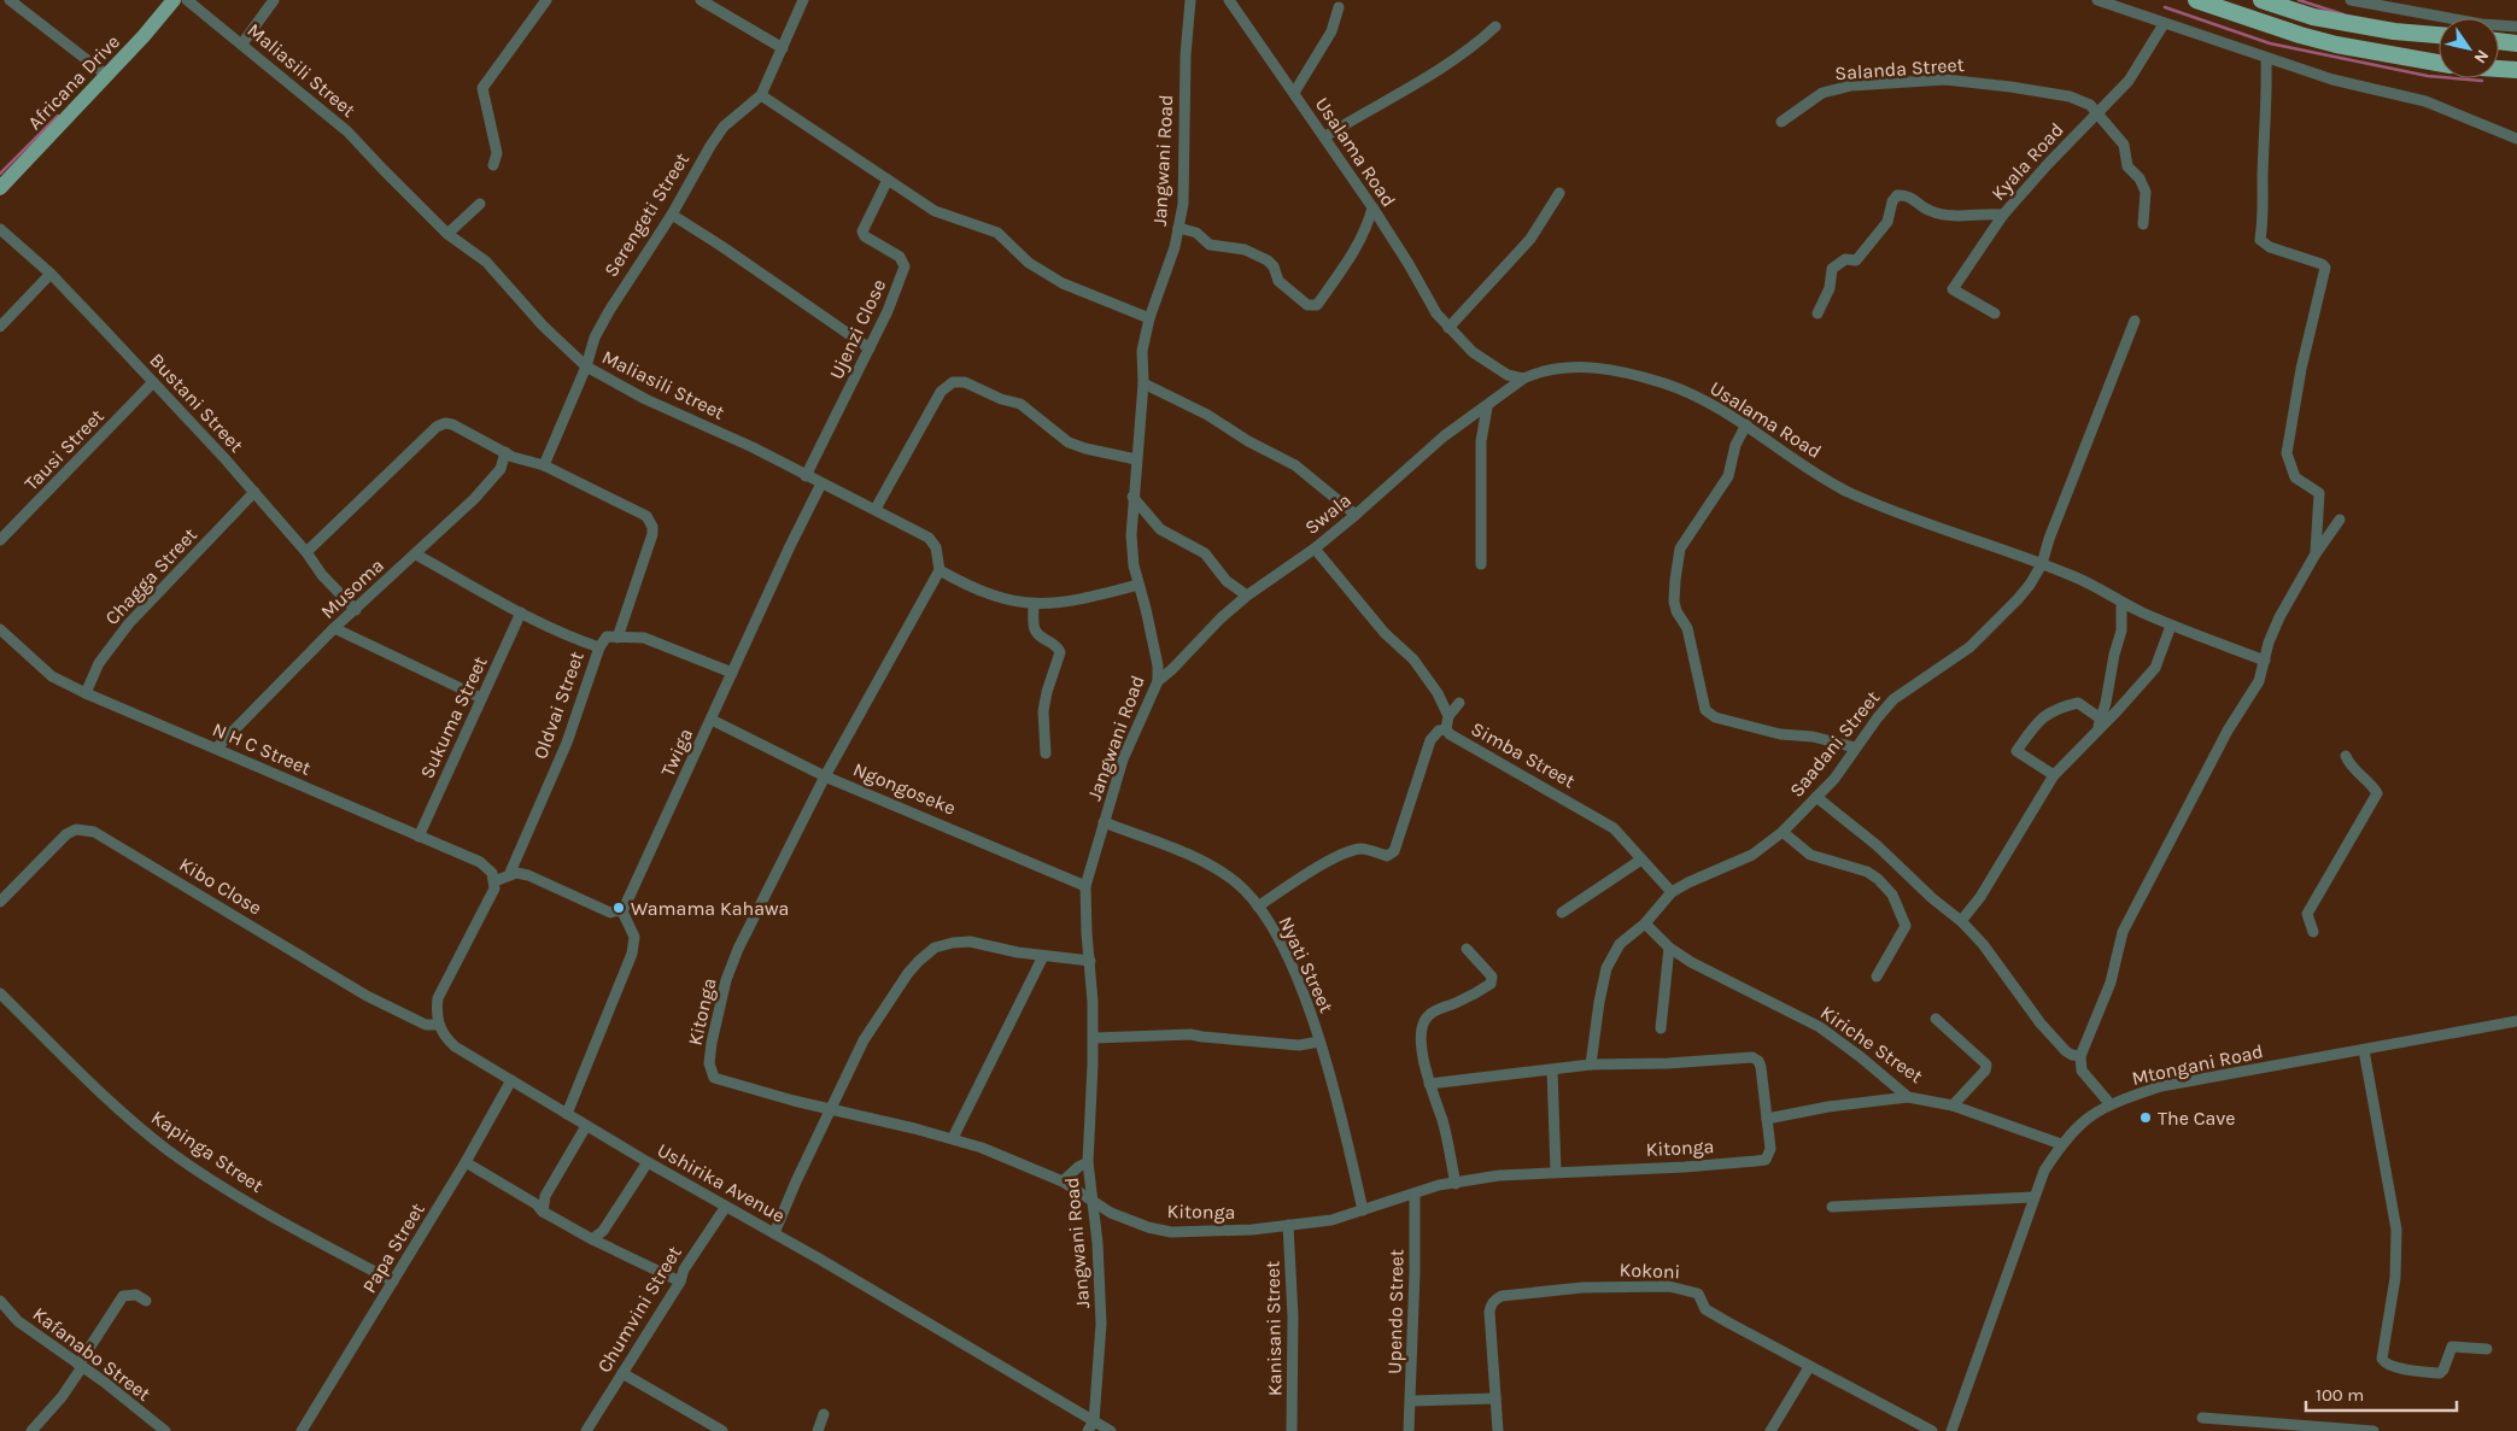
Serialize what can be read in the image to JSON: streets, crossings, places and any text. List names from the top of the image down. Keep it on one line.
{"streets":{"main road":["Africana Drive"],"street":["Salanda Street","Maliasili Street","Usalama Road","Jangwani Road","Kyala Road","Serengeti Street","Ujenzi Close","Bustani Street","Tausi Street","Swala","Chagga Street","Musoma","Oldvai Street","Sukuma Street","Saadani Street","N H C Street","Twiga","Simba Street","Ngongoseke","Kibo Close","Nyati Street","Kitonga","Kiriche Street","Mtongani Road","Kapinga Street","Ushirika Avenue","Papa Street","Kokoni","Chumvini Street","Upendo Street","Kanisani Street","Kafanabo Street"]},"crossings":[["Salanda Street","Kyala Road"],["Maliasili Street","Serengeti Street"],["Maliasili Street","Ujenzi Close"],["Maliasili Street","Twiga"],["Maliasili Street","Kitonga"],["Usalama Road","Swala"],["Usalama Road","Saadani Street"],["Jangwani Road","Swala"],["Jangwani Road","Ngongoseke"],["Jangwani Road","Nyati Street"],["Jangwani Road","Kitonga"],["Jangwani Road","Ushirika Avenue"],["Bustani Street","Tausi Street"],["Bustani Street","Chagga Street"],["Bustani Street","Musoma"],["Swala","Simba Street"],["Chagga Street","N H C Street"],["Musoma","N H C Street"],["Sukuma Street","N H C Street"],["Saadani Street","Simba Street"],["Saadani Street","Kitonga"],["Saadani Street","Kiriche Street"],["Twiga","Ngongoseke"],["Ngongoseke","Kitonga"],["Kibo Close","Ushirika Avenue"],["Nyati Street","Kitonga"],["Kitonga","Upendo Street"],["Kitonga","Kanisani Street"],["Kiriche Street","Mtongani Road"],["Kapinga Street","Papa Street"],["Ushirika Avenue","Papa Street"],["Ushirika Avenue","Chumvini Street"]],"places":["Wamama Kahawa","The Cave"],"scale_bar":"100 m","north":"bottom right"}
